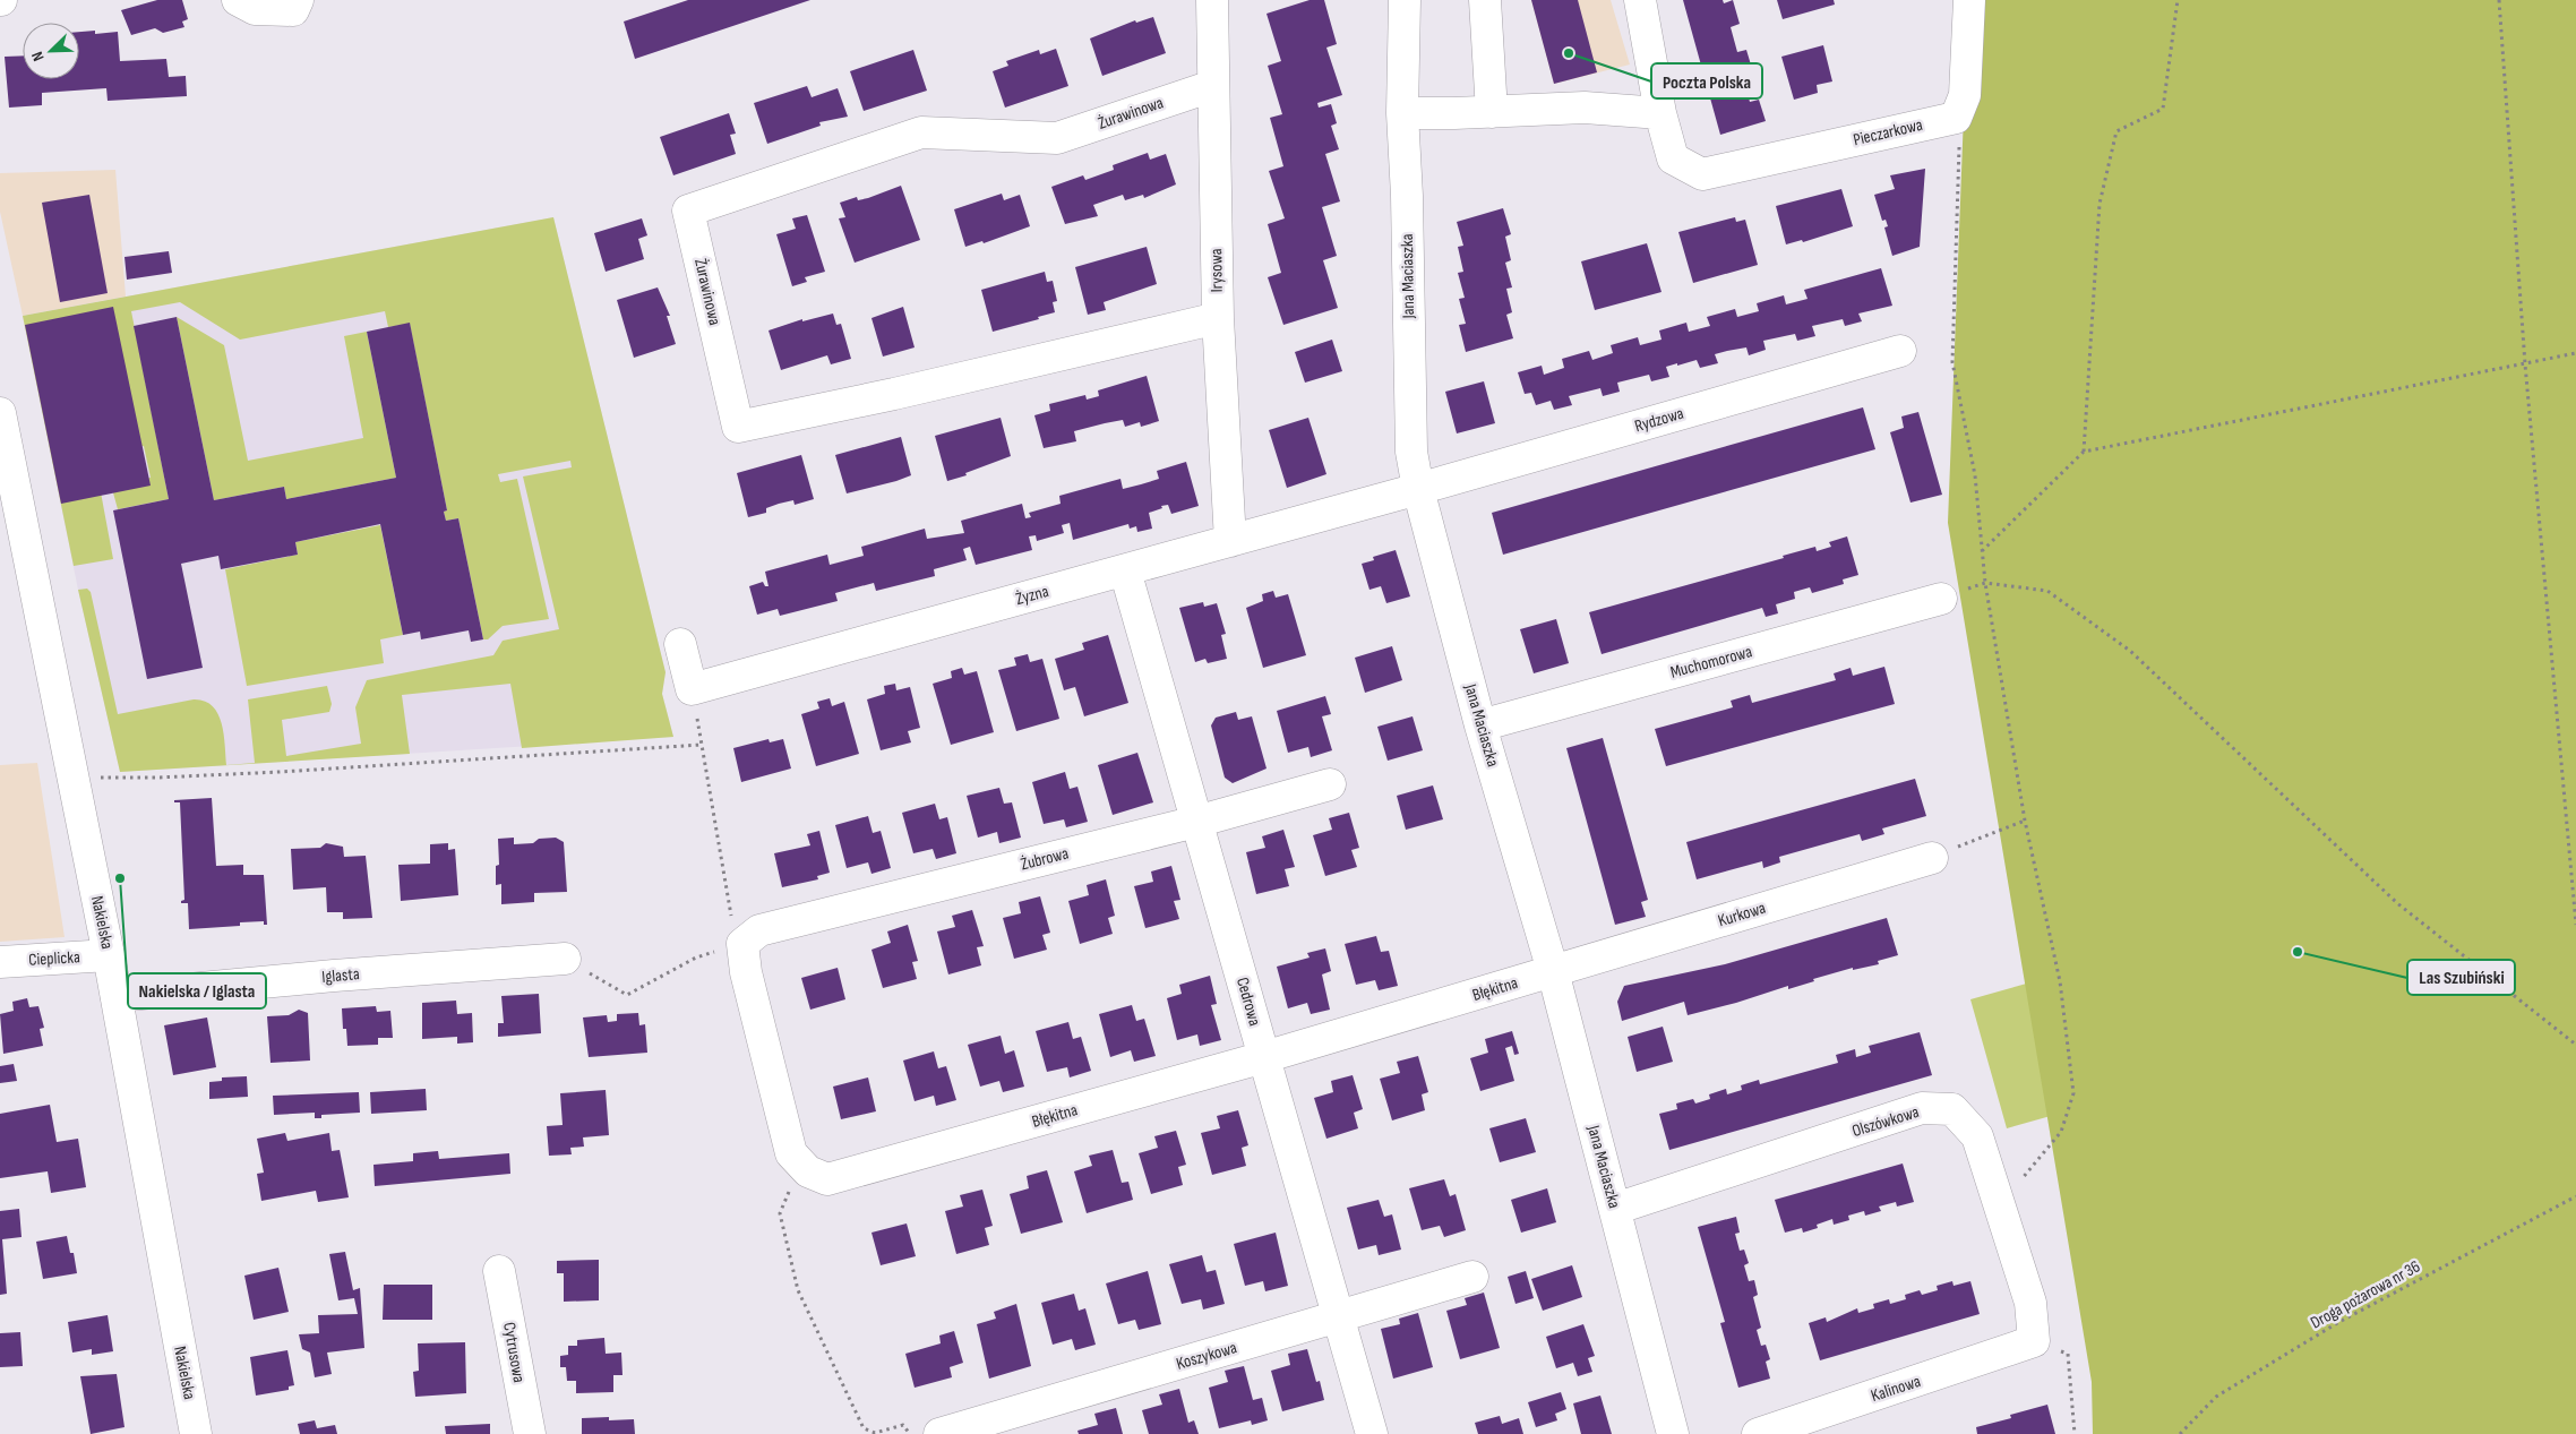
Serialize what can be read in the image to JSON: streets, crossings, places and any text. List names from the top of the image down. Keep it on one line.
{"streets":{"street":["Żurawinowa","Pieczarkowa","Irysowa","Jana Maciaszka","Rydzowa","Żyzna","Muchomorowa","Żubrowa","Kurkowa","Nakielska","Cieplicka","Iglasta","Błękitna","Cedrowa","Olszówkowa","Cytrusowa","Koszykowa","Kalinowa"],"path":["Droga pożarowa nr 36"]},"crossings":[["Żurawinowa","Irysowa"],["Irysowa","Żyzna"],["Jana Maciaszka","Rydzowa"],["Jana Maciaszka","Żyzna"],["Jana Maciaszka","Muchomorowa"],["Jana Maciaszka","Kurkowa"],["Jana Maciaszka","Błękitna"],["Jana Maciaszka","Olszówkowa"],["Rydzowa","Żyzna"],["Żyzna","Cedrowa"],["Żubrowa","Cedrowa"],["Kurkowa","Błękitna"],["Nakielska","Cieplicka"],["Nakielska","Iglasta"],["Błękitna","Cedrowa"],["Cedrowa","Koszykowa"],["Olszówkowa","Kalinowa"]],"places":["Poczta Polska","Nakielska / Iglasta","Las Szubiński"],"north":"bottom left"}
